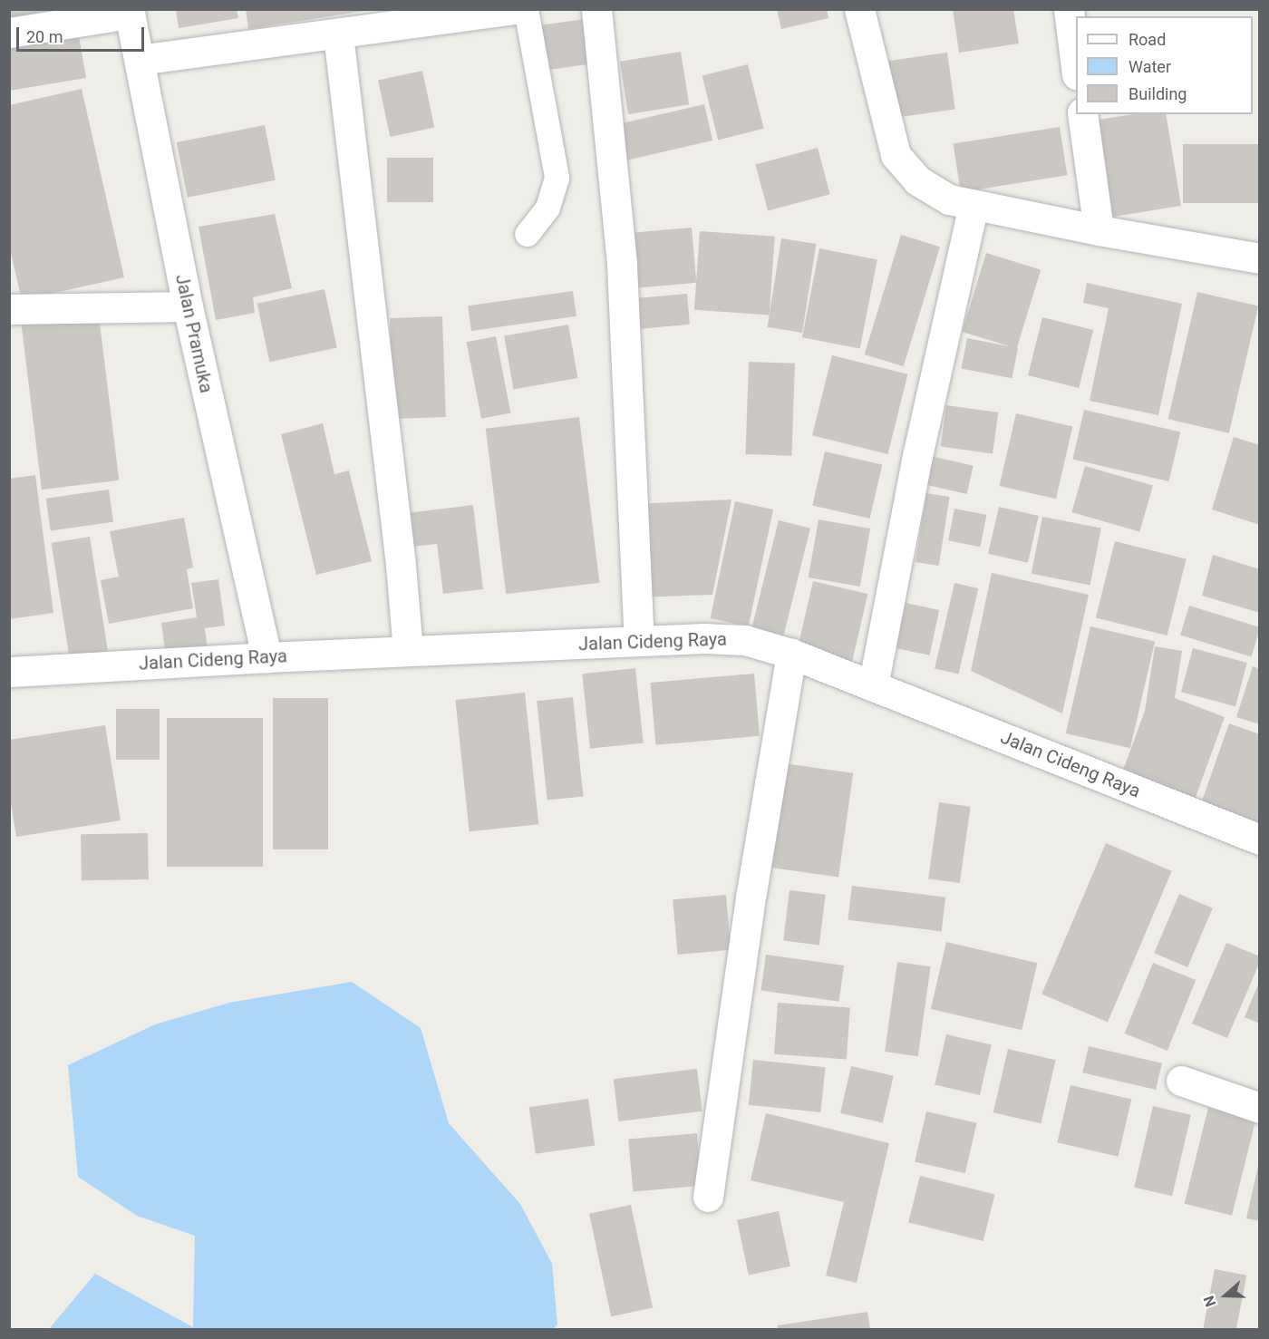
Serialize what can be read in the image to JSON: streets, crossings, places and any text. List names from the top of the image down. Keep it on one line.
{"streets":{"street":["Jalan Pramuka","Jalan Cideng Raya"]},"crossings":[["Jalan Pramuka","Jalan Cideng Raya"]],"legend":["Road","Water","Building"],"scale_bar":"20 m","north":"left"}
